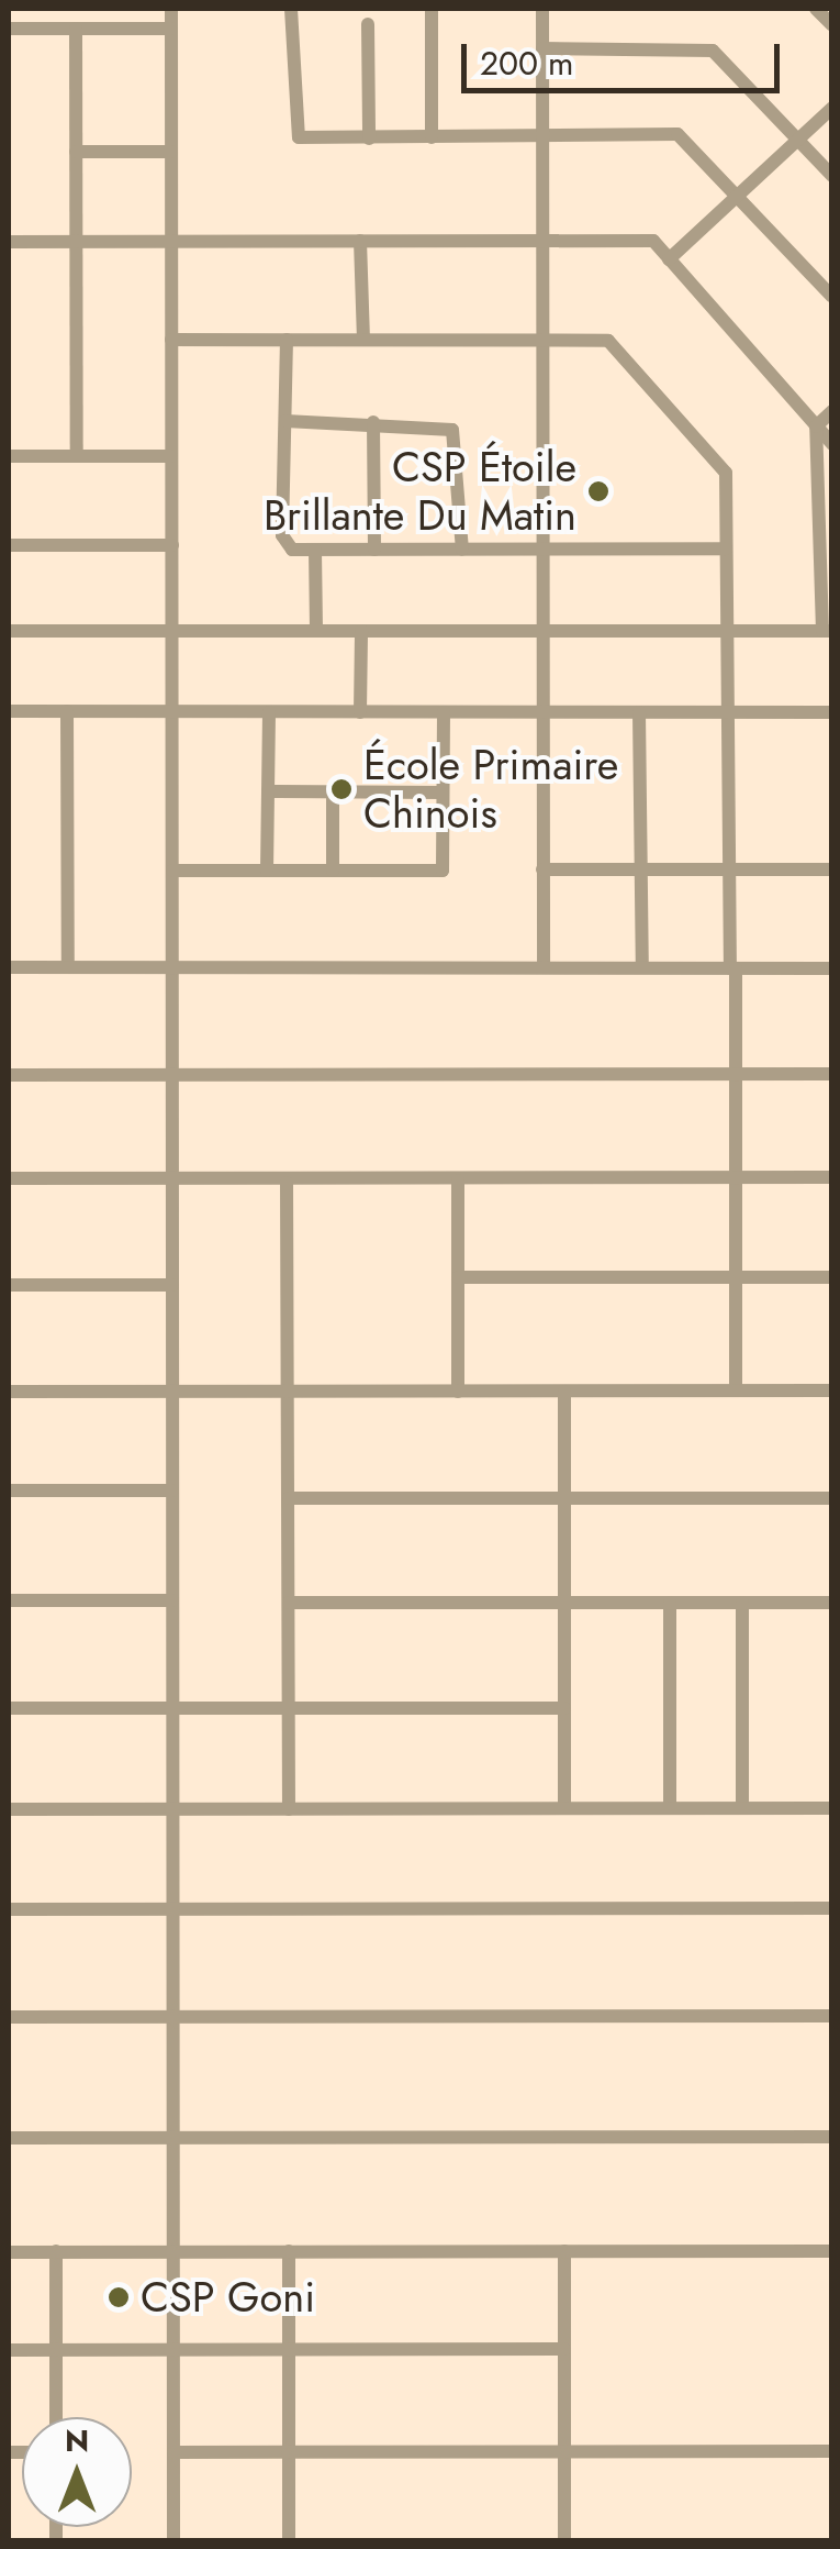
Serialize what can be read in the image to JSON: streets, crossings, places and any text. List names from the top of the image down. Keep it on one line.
{"places":["CSP Étoile Brillante Du Matin","École Primaire Chinois","CSP Goni"],"scale_bar":"200 m","north":"top"}
